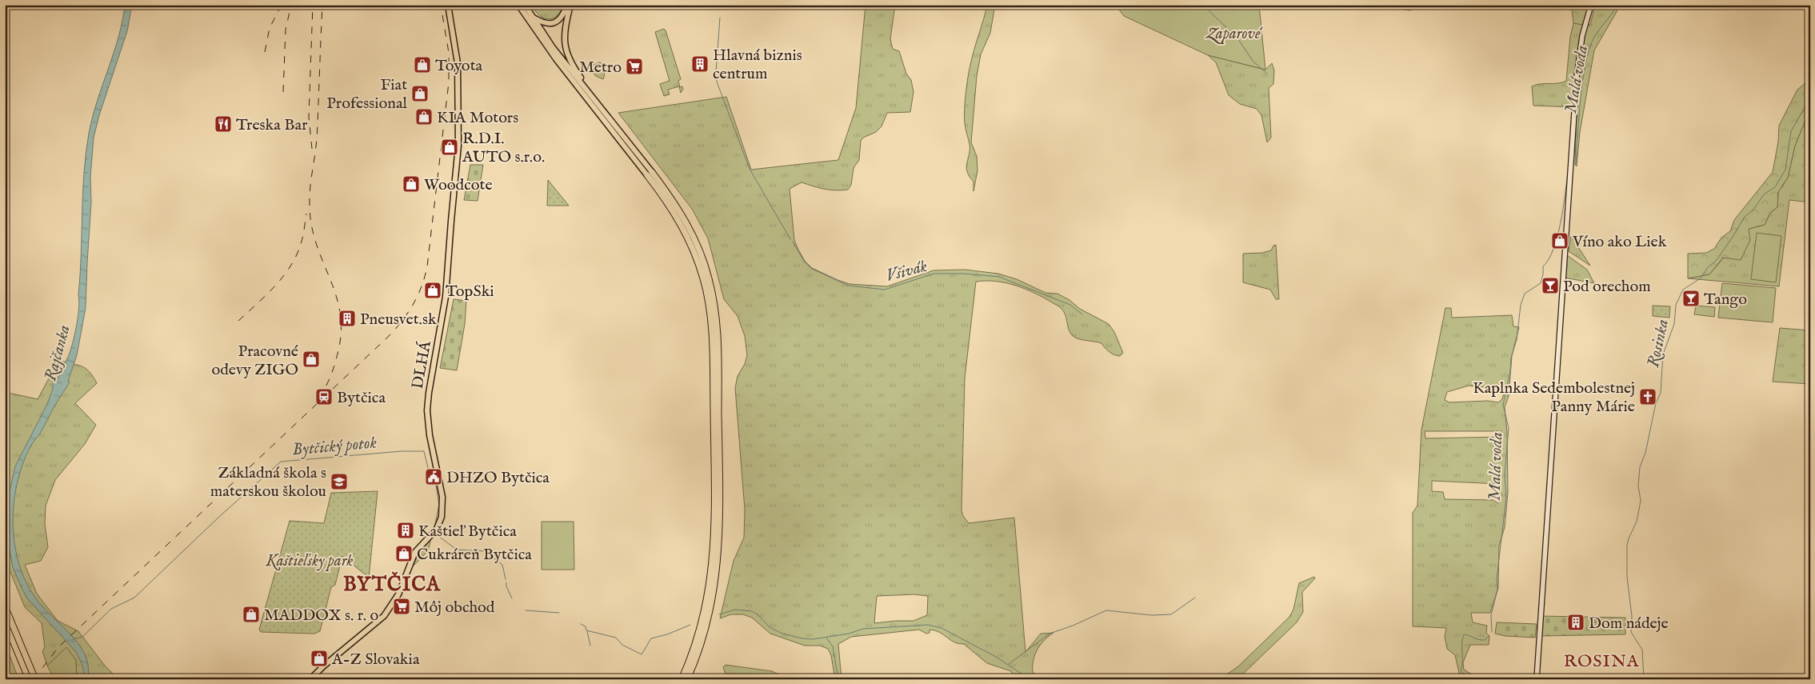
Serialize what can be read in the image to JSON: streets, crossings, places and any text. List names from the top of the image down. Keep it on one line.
{"streets":{"main road":["DLHÁ"]},"districts":["BYTČICA","ROSINA"],"water":["Malá voda","Všivák","Rosinka","Rajčanka","Bytčický potok"],"parks":["Zaparové","Kaštieľsky park"],"places":{"building":["Hlavná biznis centrum","Pneusvet.sk","Kaštieľ Bytčica","Dom nádeje"],"shop":["Toyota","Fiat Professional","KIA Motors","R.D.I. AUTO s.r.o.","Woodcote","Víno ako Liek","TopSki","Pracovné odevy ZIGO","Cukráreň Bytčica","MADDOX s. r. o","A-Z Slovakia"],"supermarket":["Metro","Môj obchod"],"restaurant":["Treska Bar"],"bar":["Pod orechom","Tango"],"station":["Bytčica"],"church":["Kaplnka Sedembolestnej Panny Márie"],"public building":["DHZO Bytčica"],"school or university":["Základná škola s materskou školou"]}}
